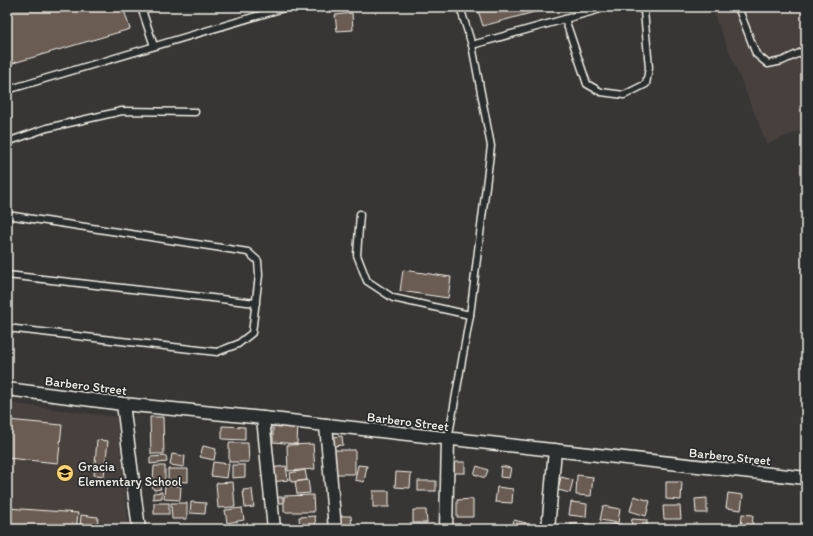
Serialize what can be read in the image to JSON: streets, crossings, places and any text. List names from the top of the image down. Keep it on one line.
{"streets":{"street":["Barbero Street"]},"places":{"school or university":["Gracia Elementary School"]}}
